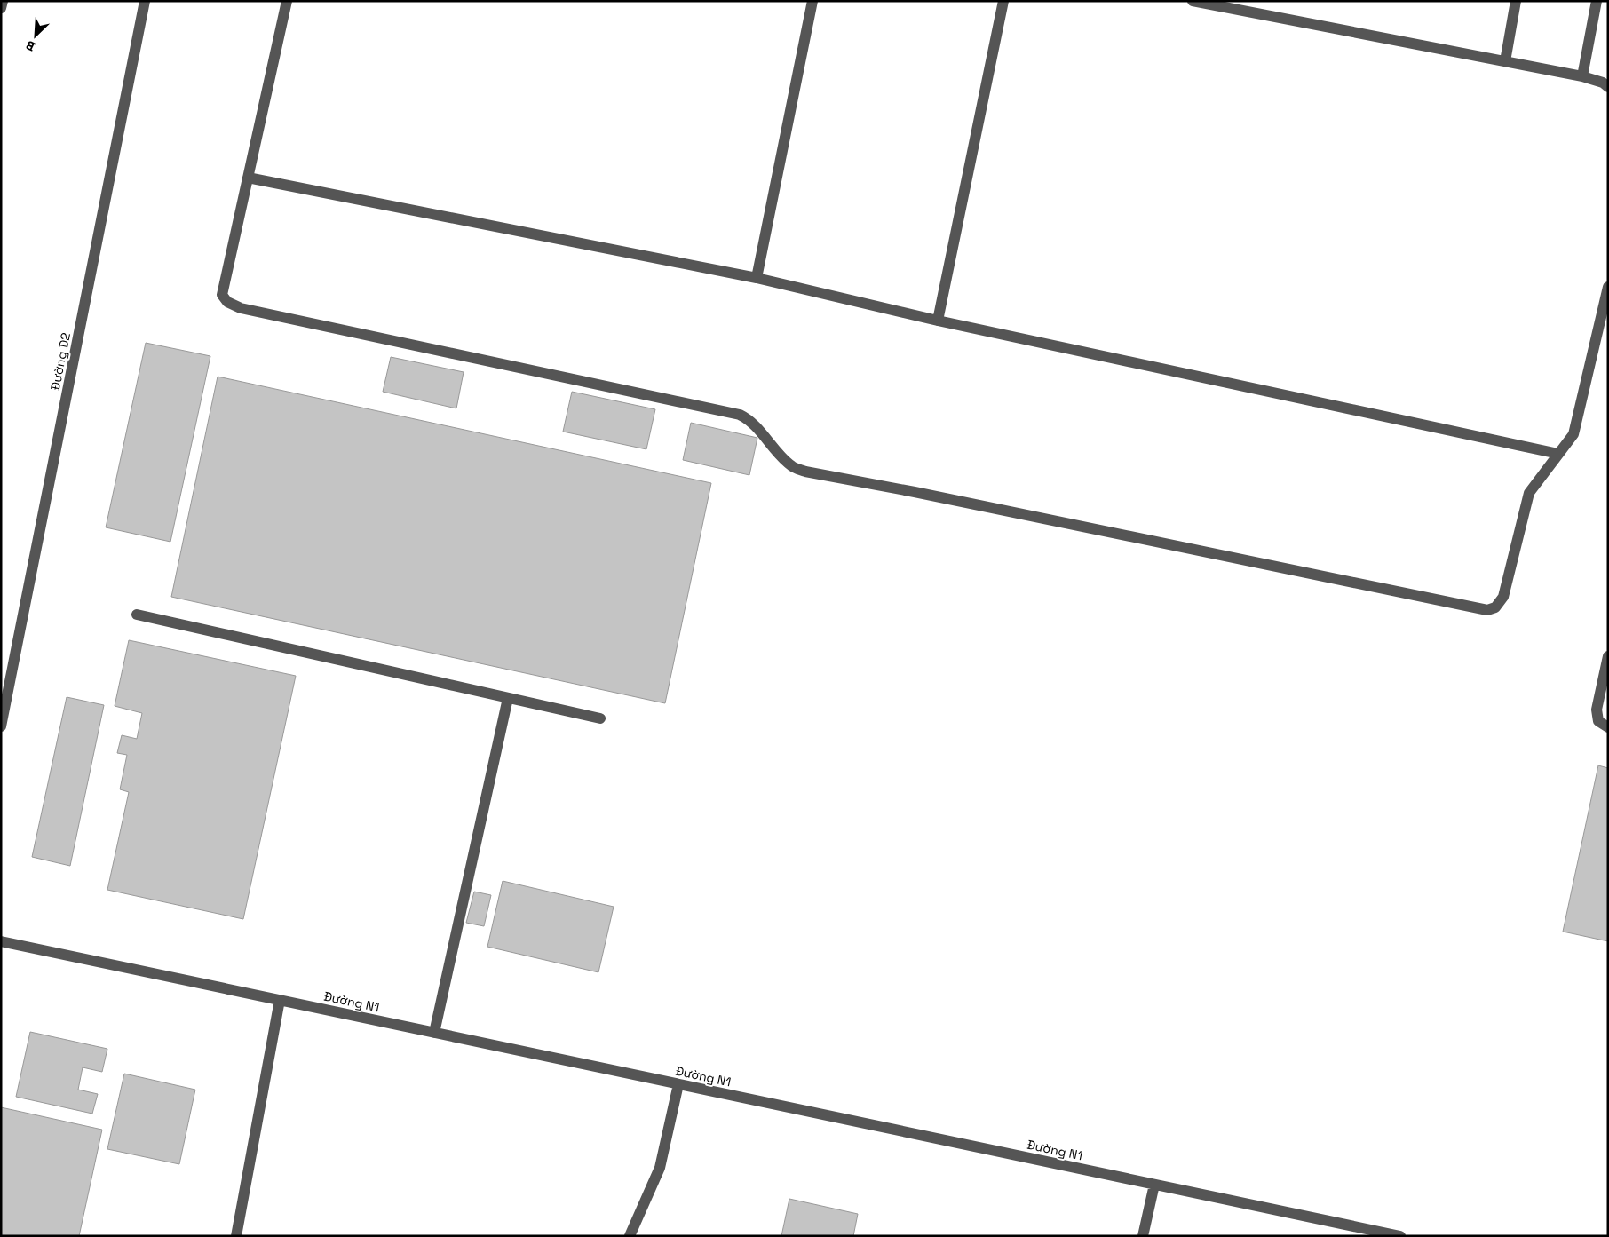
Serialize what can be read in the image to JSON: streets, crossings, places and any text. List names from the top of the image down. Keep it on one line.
{"streets":{"street":["Đường D2","Đường N1"]},"north":"bottom left"}
